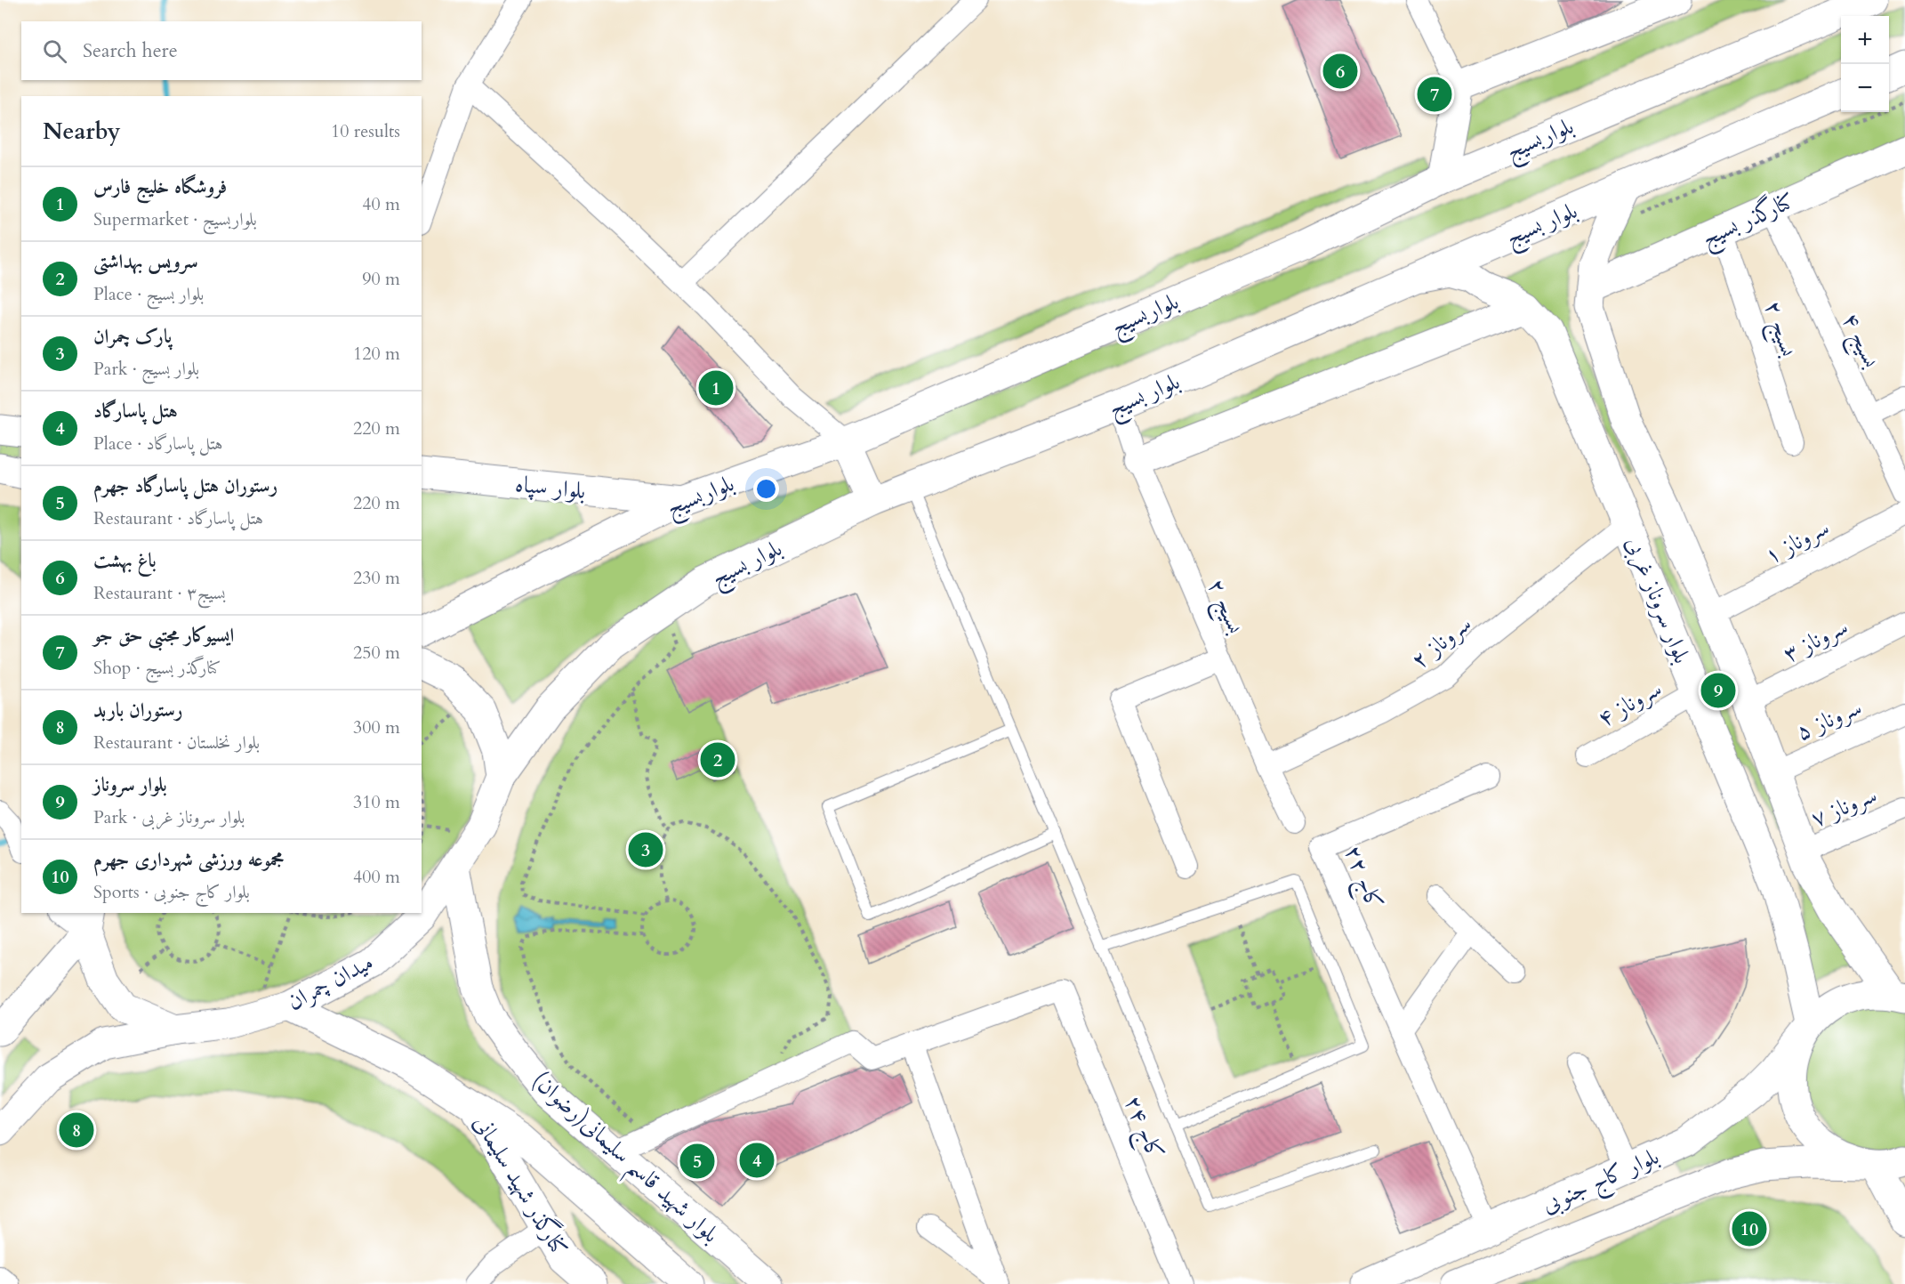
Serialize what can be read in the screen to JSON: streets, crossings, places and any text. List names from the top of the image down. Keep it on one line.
{"streets":{"main road":["بلواربسیج","کنارگذر بسیج","بلوار بسیج","بلوار سپاه","بلوار سروناز غربی","میدان چمران","بلوار شهید قاسم سلیمانی(رضوان)","بلوار کاج جنوبی","کنارگذر شهید سلیمانی"],"street":["بسیج ۲","بسیج ۴","سروناز ۱","سروناز ۳","سروناز ۲","سروناز ۴","سروناز ۵","سروناز ۷","کاج ۲۲","کاج ۲۴"]},"crossings":[["بلواربسیج","بلوار سپاه"],["کنارگذر بسیج","بسیج ۲"],["کنارگذر بسیج","بسیج ۴"],["کنارگذر بسیج","بلوار سروناز غربی"],["بلوار بسیج","بسیج ۲"],["بلوار بسیج","بلوار سروناز غربی"],["بلوار بسیج","میدان چمران"],["بسیج ۲","سروناز ۲"],["سروناز ۱","بلوار سروناز غربی"],["بلوار سروناز غربی","سروناز ۳"],["بلوار سروناز غربی","سروناز ۲"],["بلوار سروناز غربی","سروناز ۴"],["بلوار سروناز غربی","سروناز ۵"],["بلوار سروناز غربی","سروناز ۷"],["بلوار سروناز غربی","بلوار کاج جنوبی"],["کاج ۲۲","بلوار کاج جنوبی"],["میدان چمران","بلوار شهید قاسم سلیمانی(رضوان)"]],"page":{"map_buttons":["+","−"],"search":"Search here","pins":["6","7","1","9","2","3","8","4","5","10"],"heading":["Nearby","10 results"],"list":[{"mark":"1","name":"فروشگاه خلیج فارس","note":"Supermarket · بلواربسیج","value":"40 m"},{"mark":"2","name":"سرویس بهداشتی","note":"Place · بلوار بسیج","value":"90 m"},{"mark":"3","name":"پارک چمران","note":"Park · بلوار بسیج","value":"120 m"},{"mark":"4","name":"هتل پاسارگاد","note":"Place · هتل پاسارگاد","value":"220 m"},{"mark":"5","name":"رستوران هتل پاسارگاد جهرم","note":"Restaurant · هتل پاسارگاد","value":"220 m"},{"mark":"6","name":"باغ بهشت","note":"Restaurant · بسیج۳","value":"230 m"},{"mark":"7","name":"ایسیوکار مجتبی حق جو","note":"Shop · کنارگذر بسیج","value":"250 m"},{"mark":"8","name":"رستوران باربد","note":"Restaurant · بلوار نخلستان","value":"300 m"},{"mark":"9","name":"بلوار سروناز","note":"Park · بلوار سروناز غربی","value":"310 m"},{"mark":"10","name":"مجموعه ورزشی شهرداری جهرم","note":"Sports · بلوار کاج جنوبی","value":"400 m"}]}}
